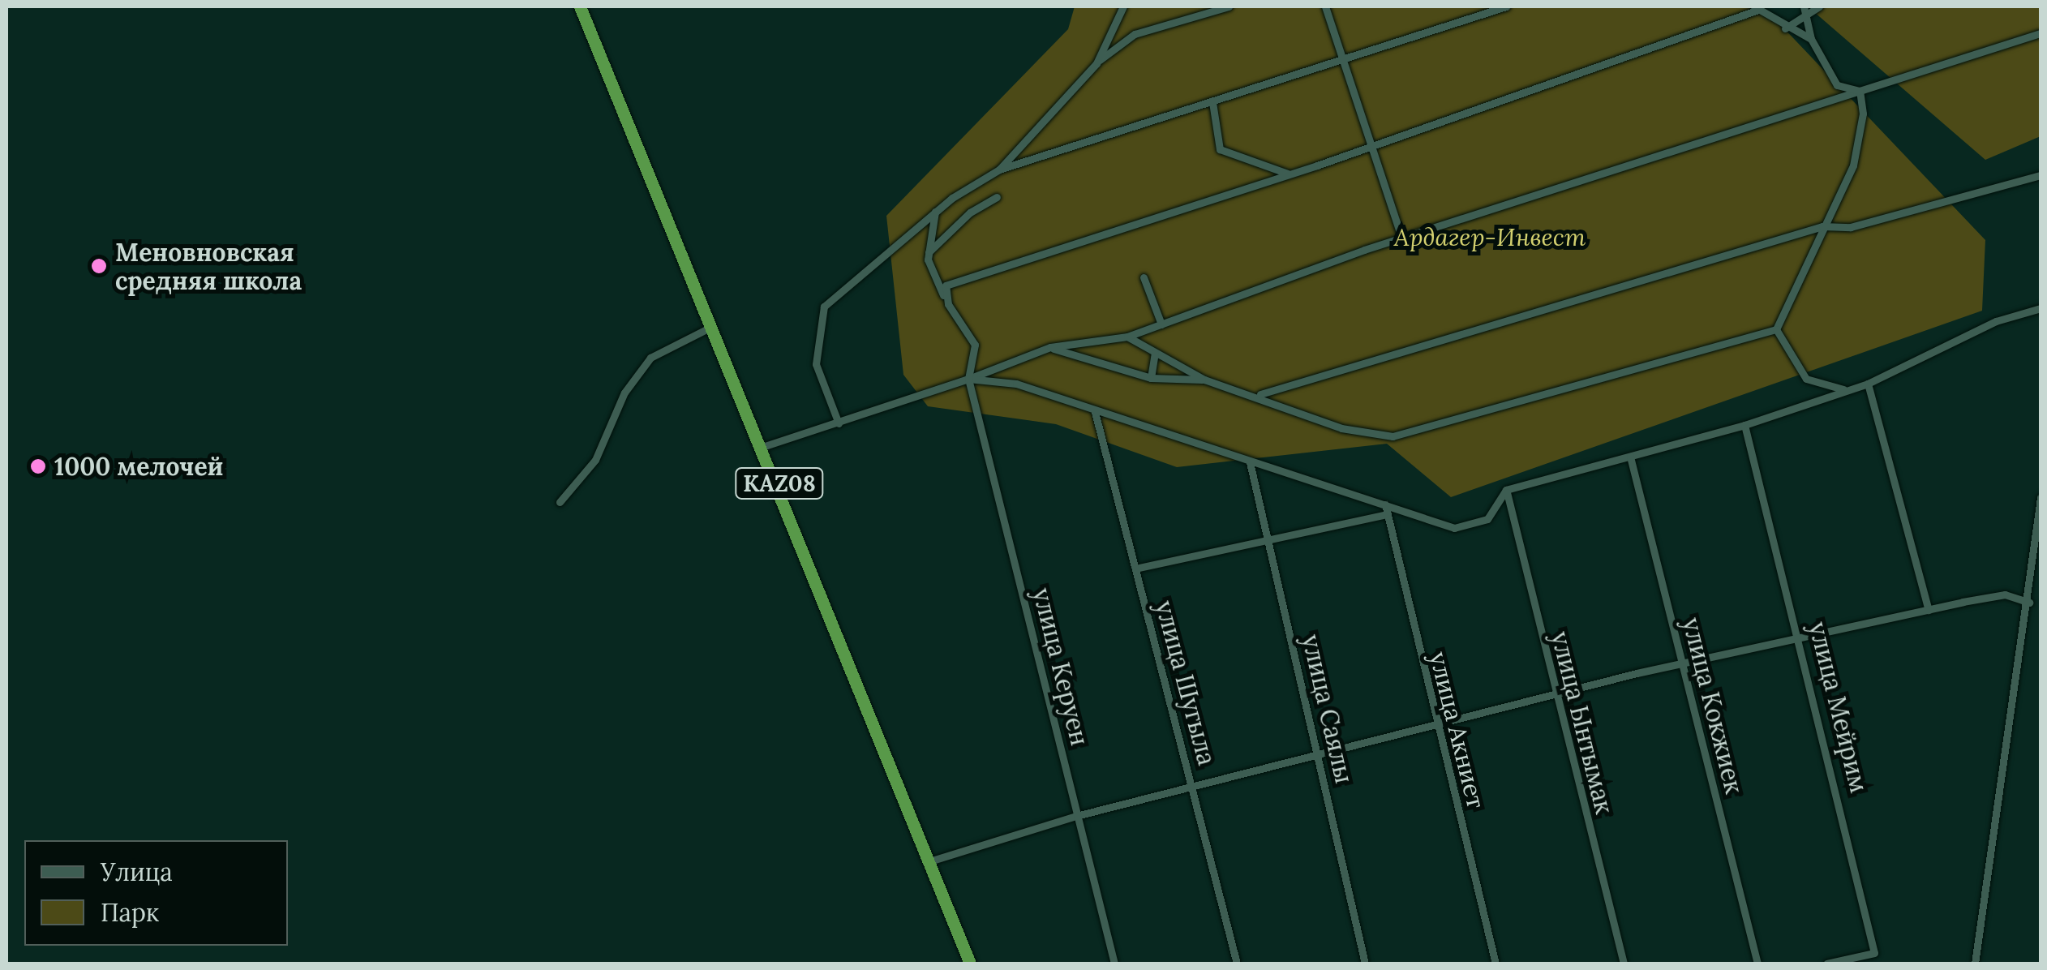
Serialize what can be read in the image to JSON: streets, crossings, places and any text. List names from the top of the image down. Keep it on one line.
{"streets":{"highway":["KAZ08"],"street":["улица Керуен","улица Шугыла","улица Кокжиек","улица Мейрим","улица Саялы","улица Ынтымак","улица Акниет"]},"parks":["Ардагер-Инвест"],"places":["Меновновская средняя школа","1000 мелочей"],"legend":["Улица","Парк"]}
